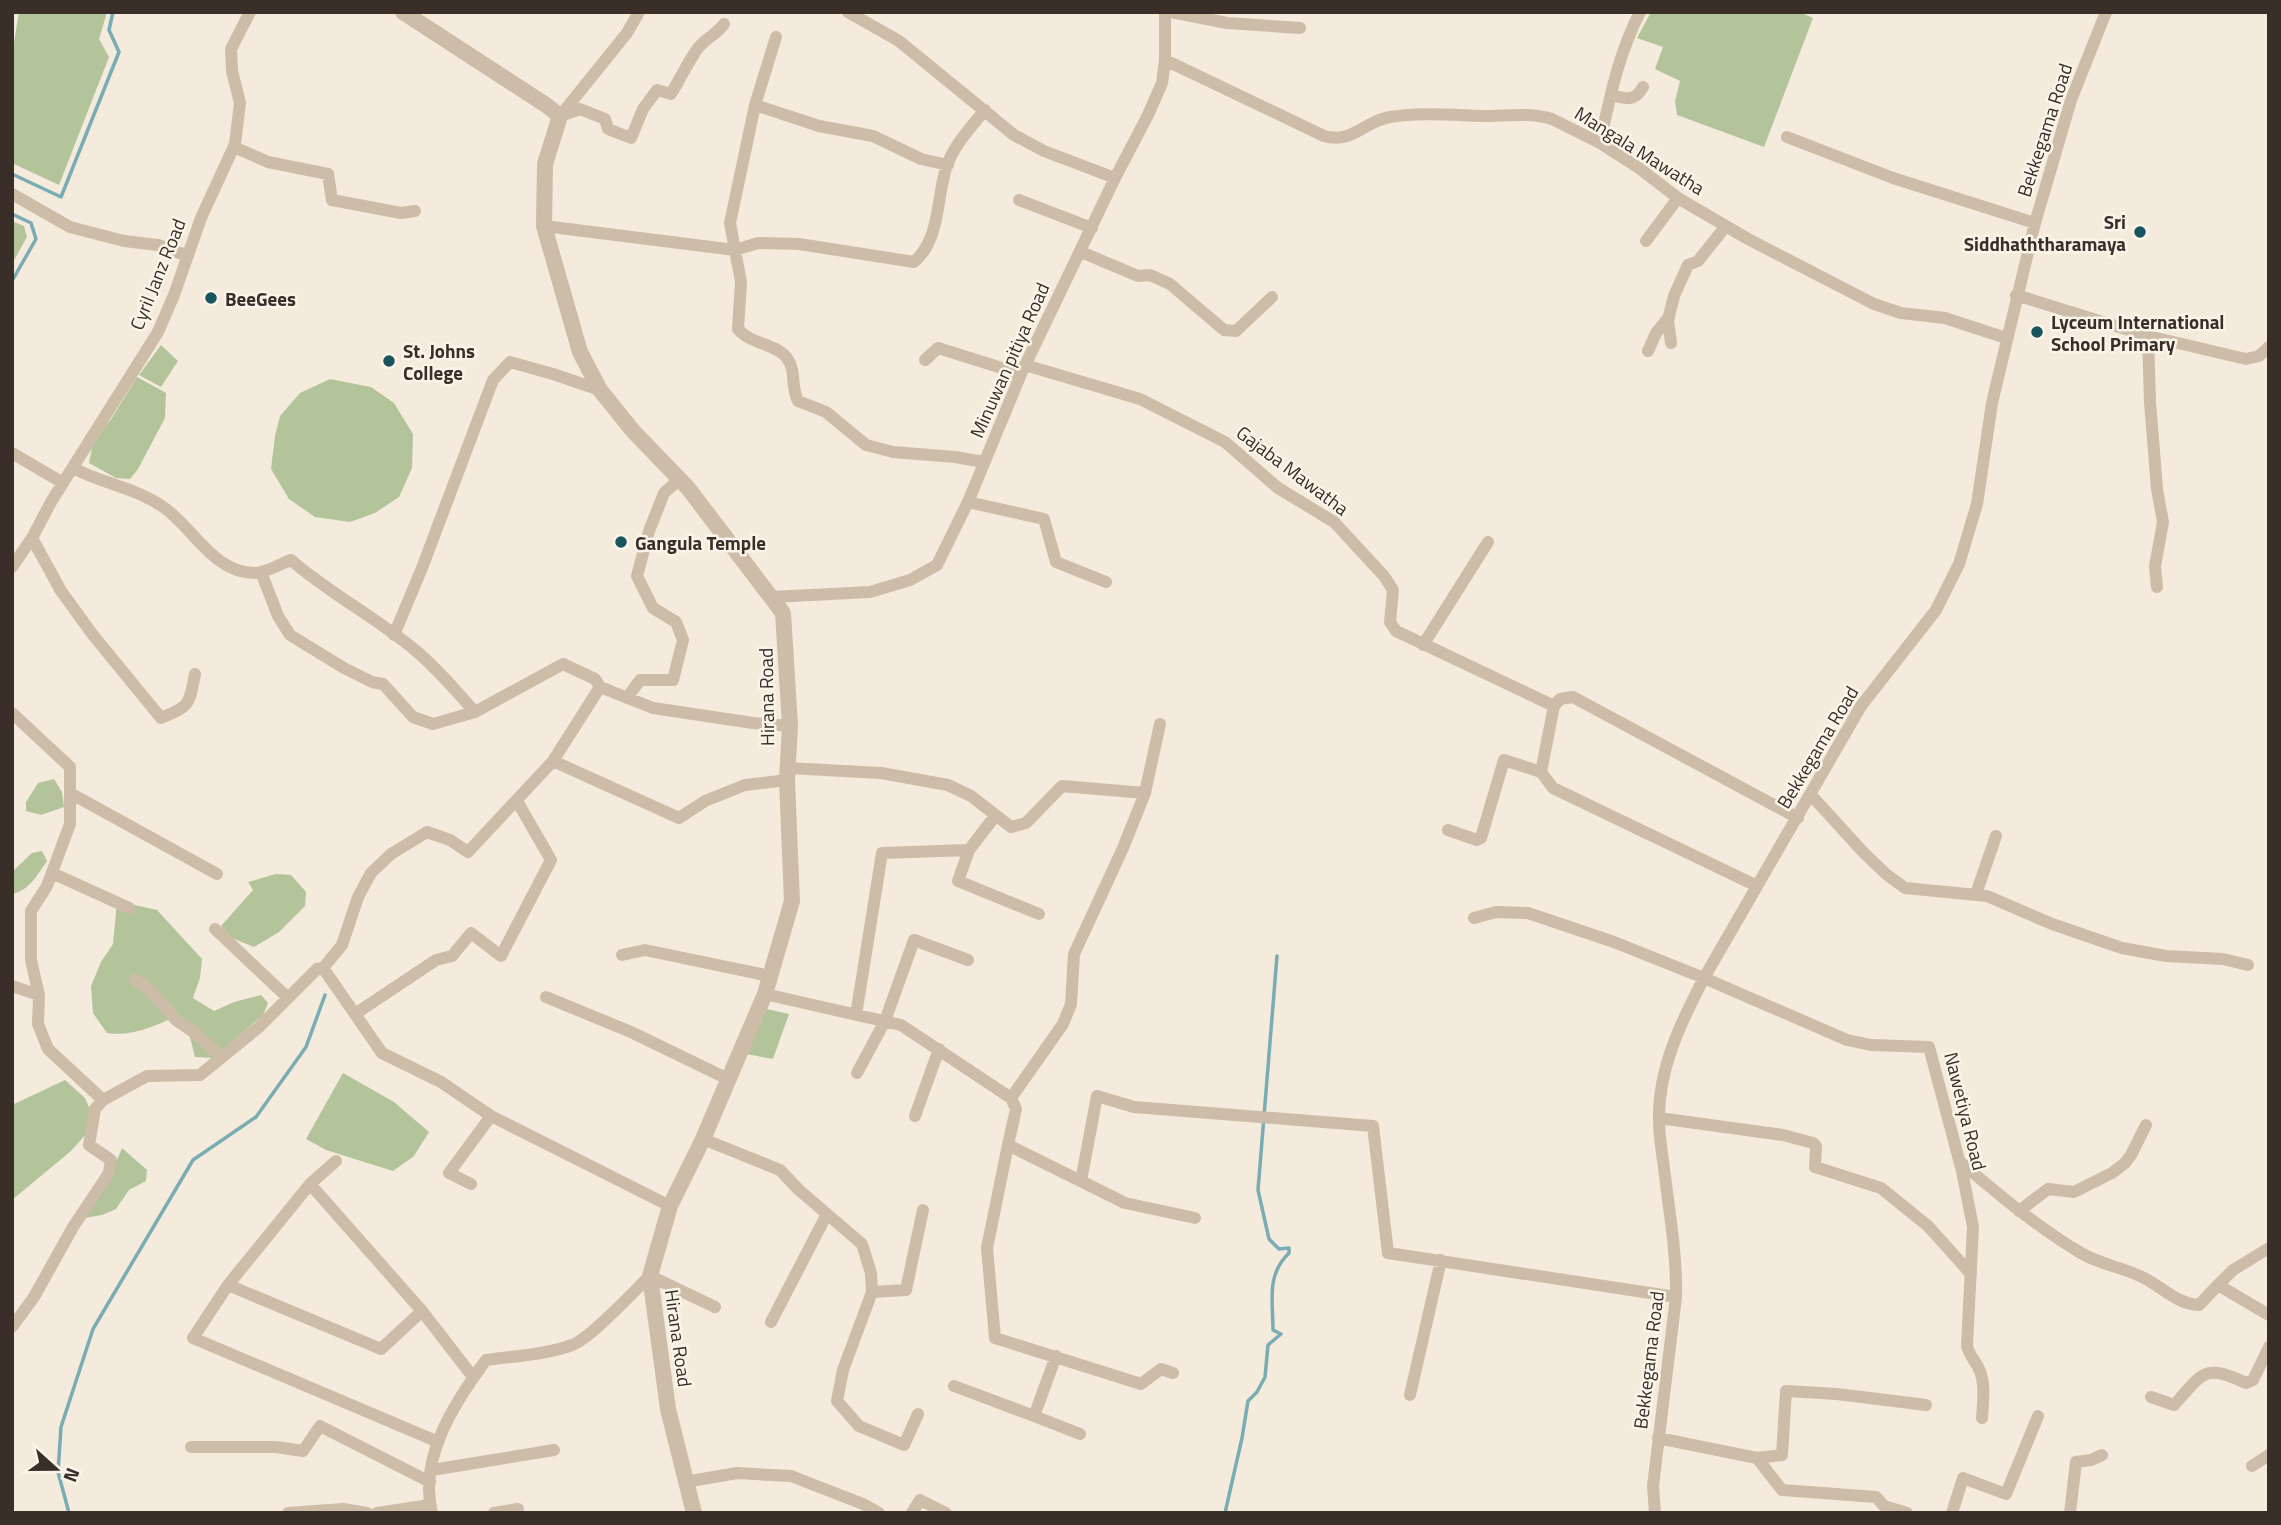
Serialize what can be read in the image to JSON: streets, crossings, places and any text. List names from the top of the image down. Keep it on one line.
{"streets":{"street":["Bekkegama Road","Mangala Mawatha","Cyril Janz Road","Minuwan pitiya Road","Gajaba Mawatha","Hirana Road","Nawetiya Road"]},"crossings":[["Bekkegama Road","Mangala Mawatha"],["Bekkegama Road","Nawetiya Road"],["Mangala Mawatha","Minuwan pitiya Road"],["Minuwan pitiya Road","Gajaba Mawatha"],["Minuwan pitiya Road","Hirana Road"]],"places":["Sri Siddhaththaramaya","BeeGees","Lyceum International School Primary","St. Johns College","Gangula Temple"],"north":"right"}
